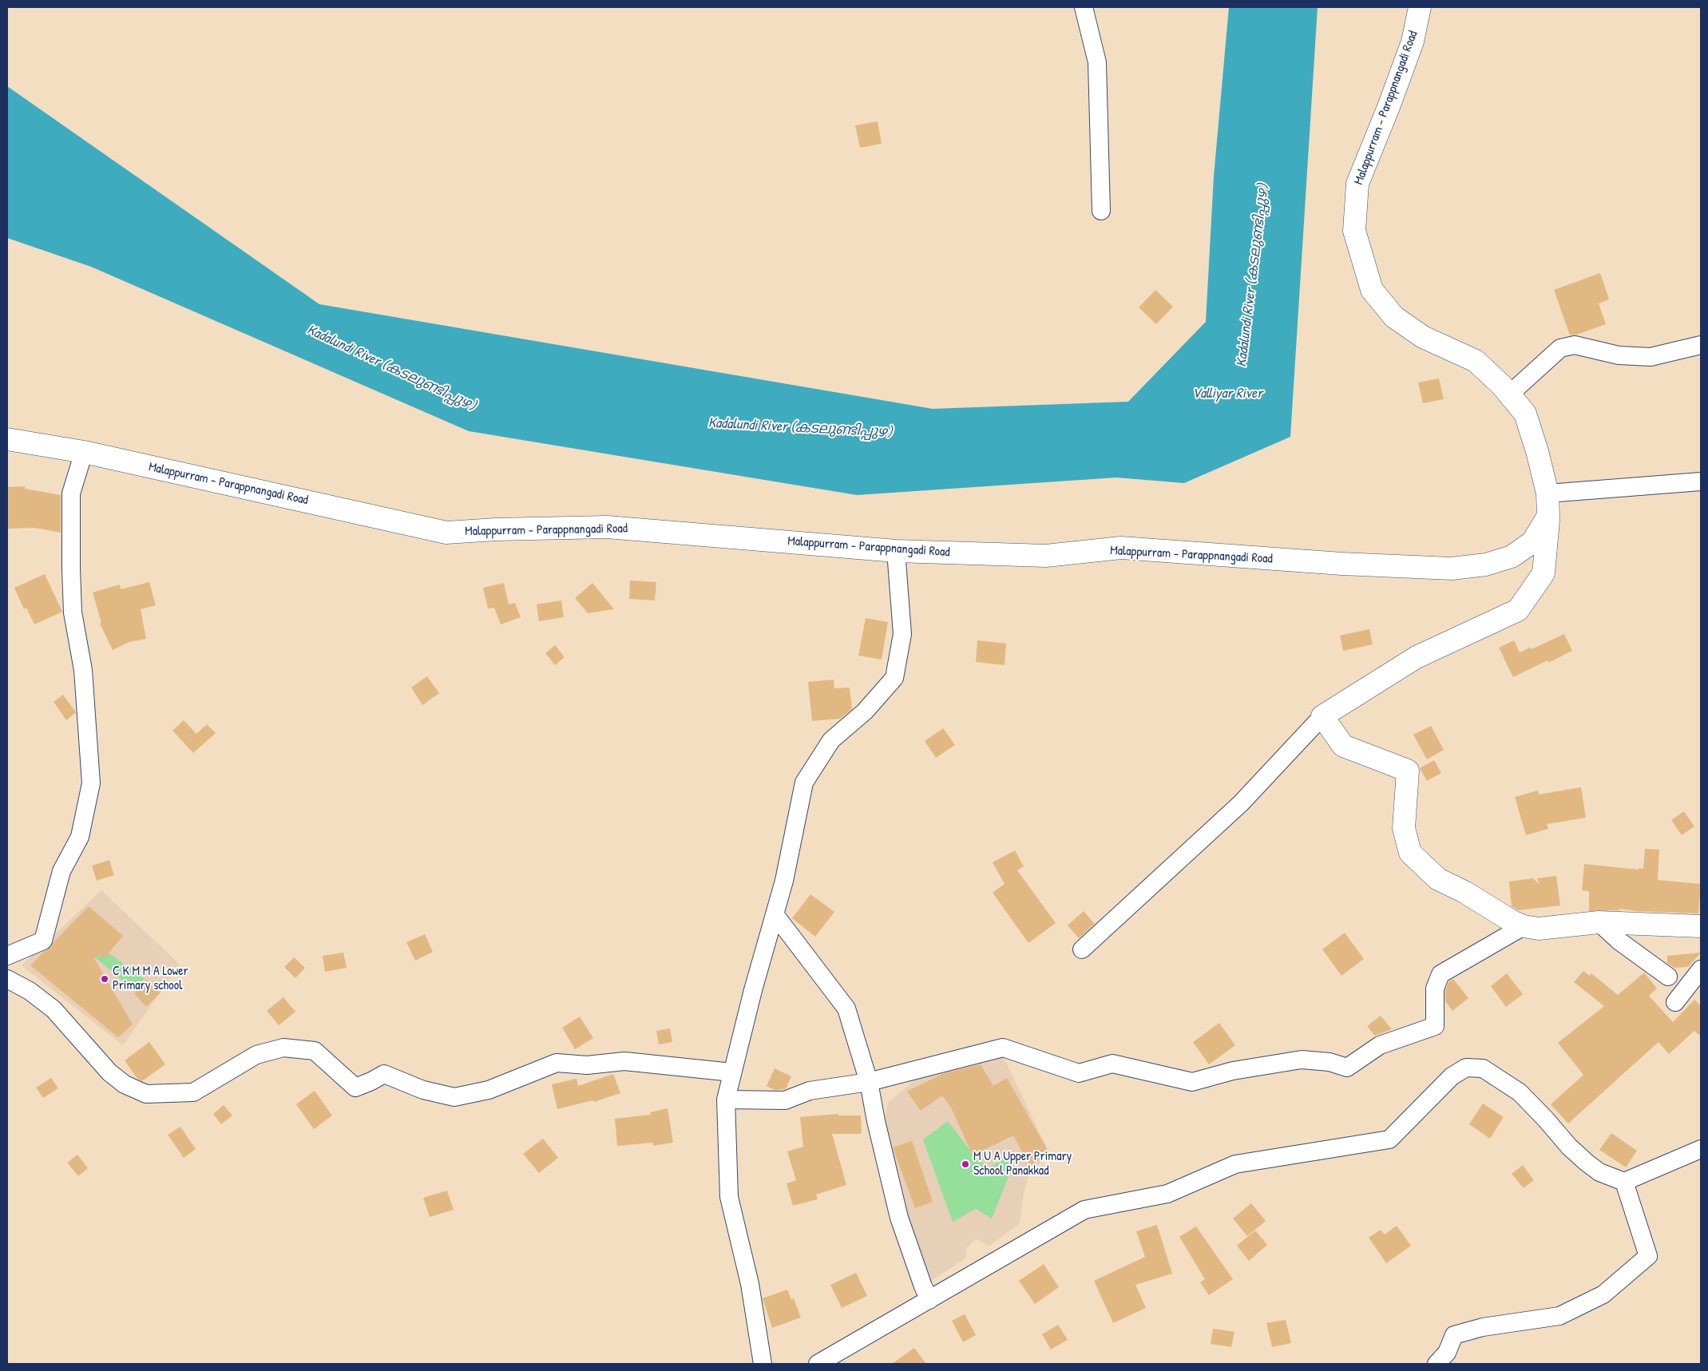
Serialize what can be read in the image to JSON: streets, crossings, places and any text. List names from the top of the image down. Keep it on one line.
{"streets":{"main road":["Malappurram - Parappnangadi Road"]},"water":["Kadalundi River (കടലുണ്ടിപ്പുഴ)","Valliyar River"],"places":["C K M M A Lower Primary school","M U A Upper Primary School Panakkad"]}
